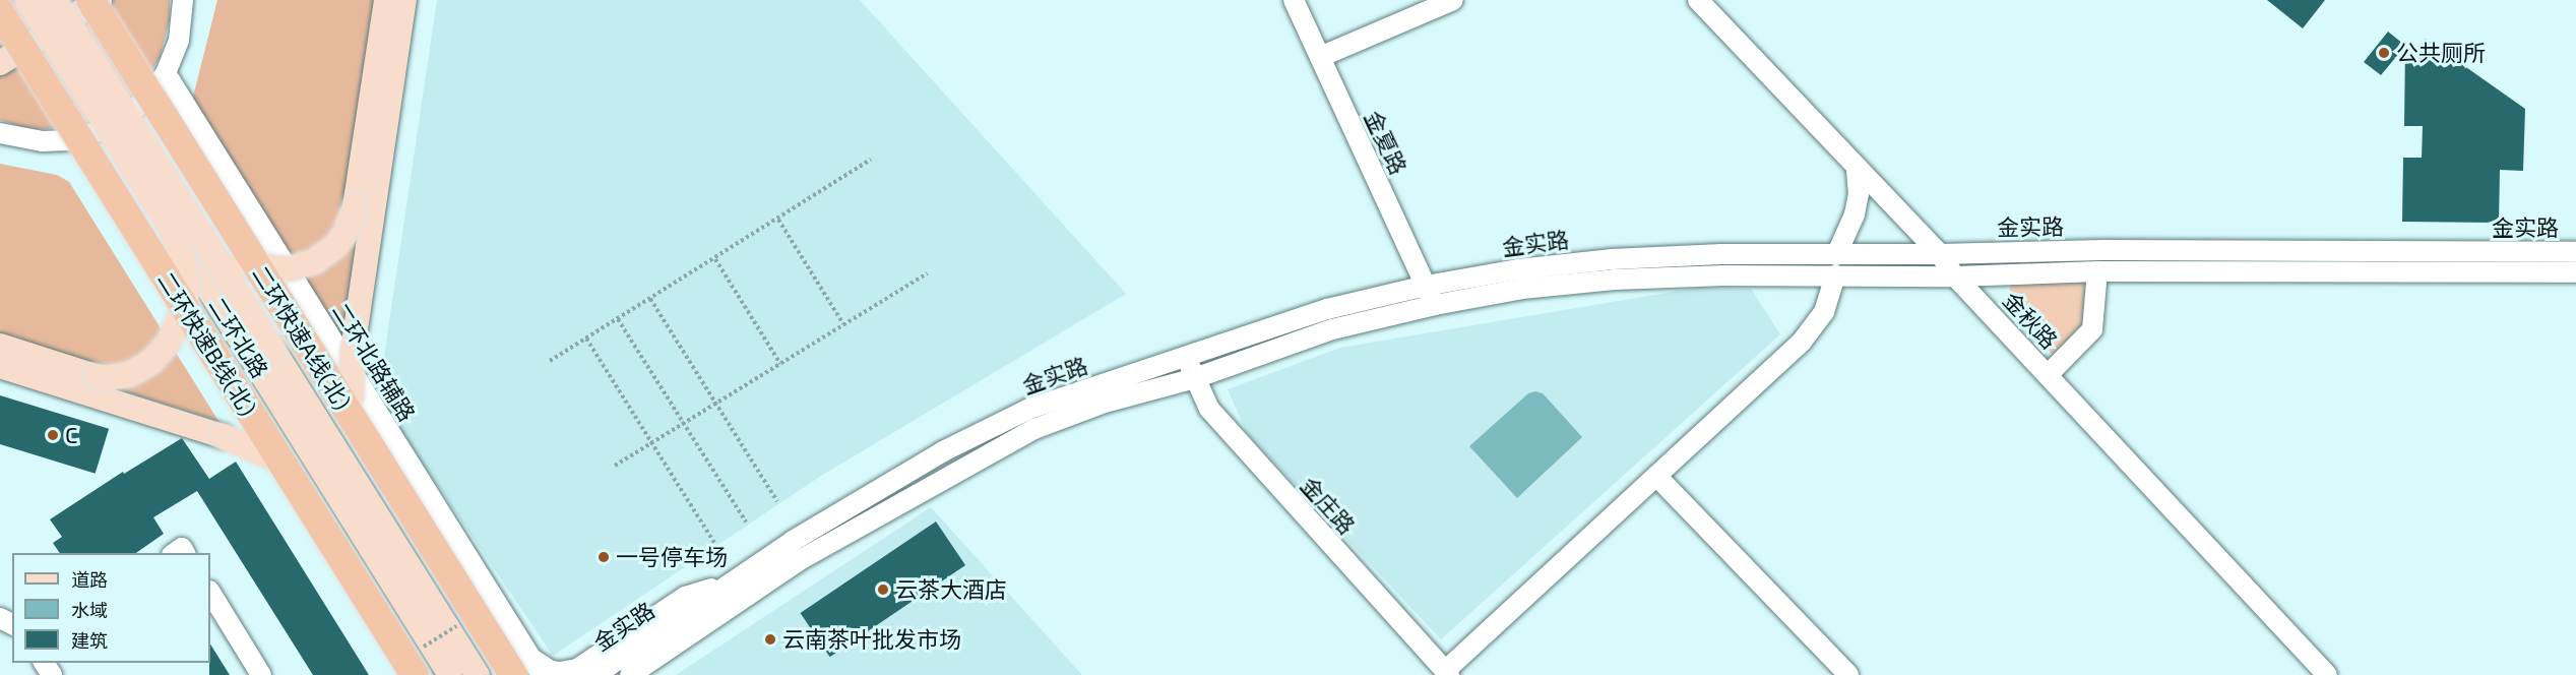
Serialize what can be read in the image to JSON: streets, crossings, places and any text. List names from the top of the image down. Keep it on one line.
{"streets":{"highway":["二环快速A线(北)","二环快速B线(北)"],"main road":["二环北路"],"street":["金夏路","金实路","金秋路","二环北路辅路","金庄路"]},"crossings":[["金夏路","金实路"],["金实路","金秋路"],["金实路","金庄路"],["二环快速A线(北)","二环北路辅路"]],"places":["公共厕所","C","一号停车场","云茶大酒店","云南茶叶批发市场"],"legend":["道路","水域","建筑"]}
